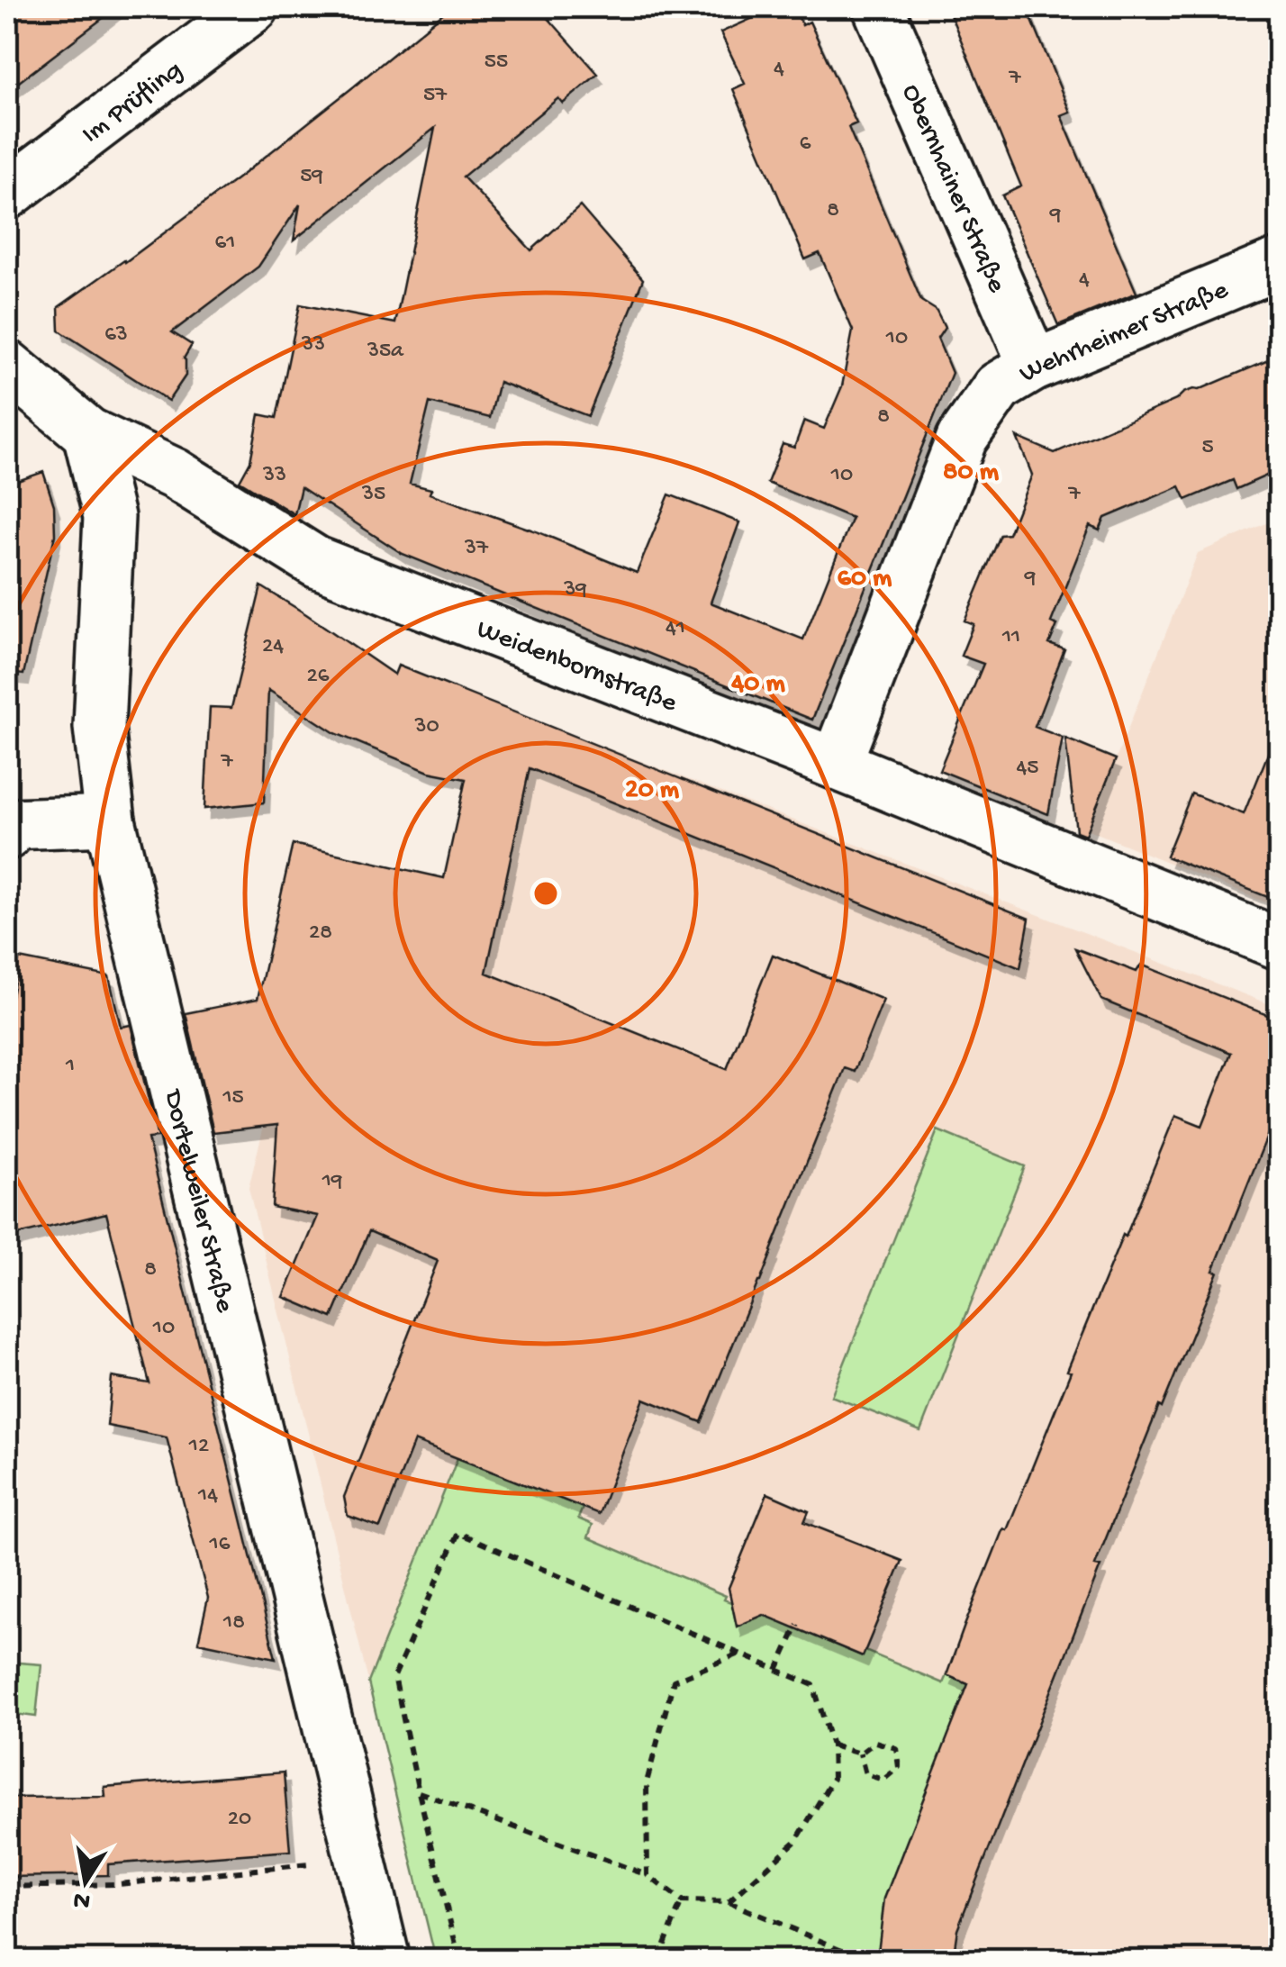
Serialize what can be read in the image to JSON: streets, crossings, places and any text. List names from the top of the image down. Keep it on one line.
{"streets":{"street":["Im Prüfling","Obernhainer Straße","Wehrheimer Straße","Weidenbornstraße","Dortelweiler Straße"]},"crossings":[["Obernhainer Straße","Wehrheimer Straße"],["Wehrheimer Straße","Weidenbornstraße"],["Weidenbornstraße","Dortelweiler Straße"]],"house_numbers":["55","4","7","57","6","59","8","9","61","4","63","10","33","35a","8","5","33","10","35","7","37","9","39","41","11","24","26","30","7","45","28","1","15","19","8","10","12","14","16","18","20"],"north":"bottom","rings":["80 m","60 m","40 m","20 m"]}
